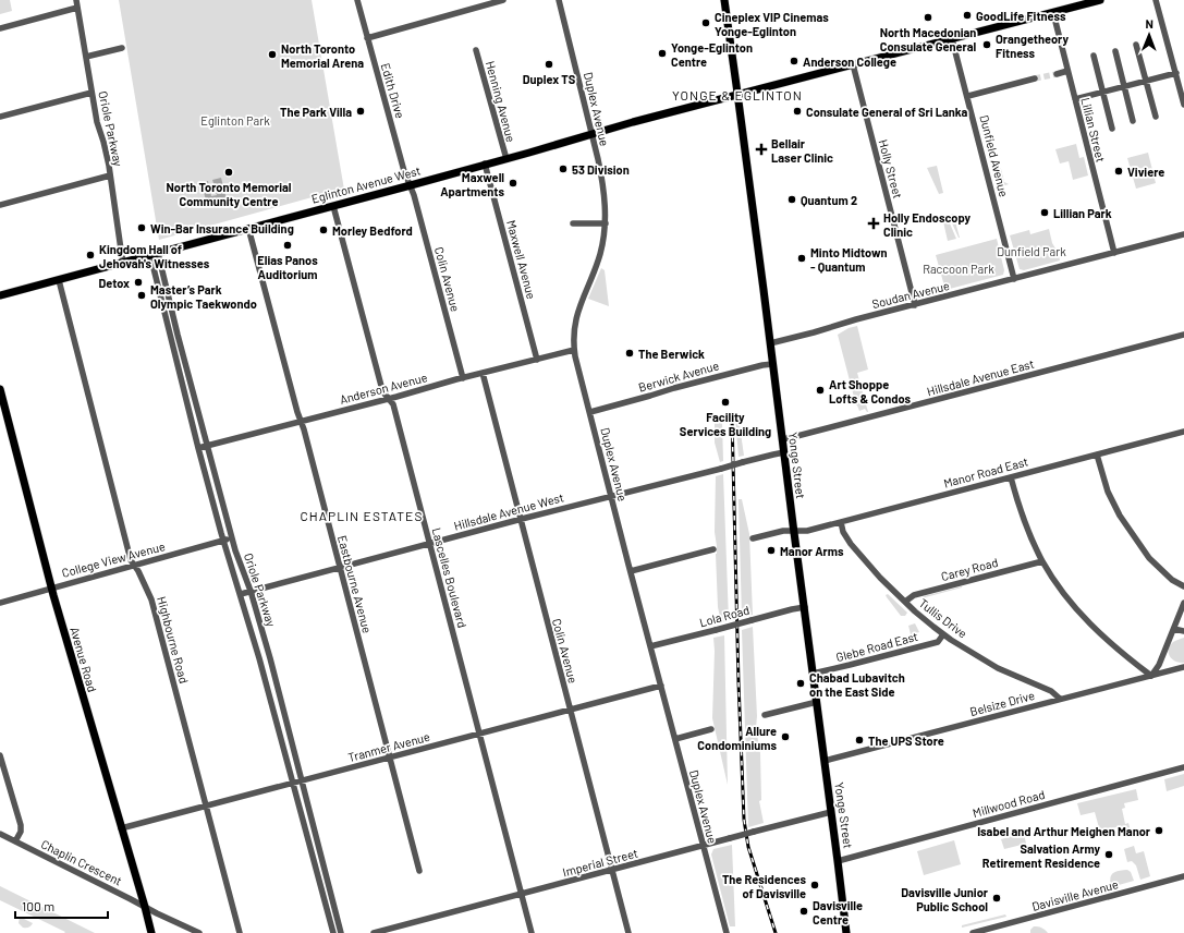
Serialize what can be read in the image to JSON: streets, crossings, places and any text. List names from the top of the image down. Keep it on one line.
{"streets":{"main road":["Eglinton Avenue West","Yonge Street","Avenue Road"],"street":["Edith Drive","Henning Avenue","Duplex Avenue","Oriole Parkway","Lillian Street","Dunfield Avenue","Holly Street","Maxwell Avenue","Colin Avenue","Soudan Avenue","Berwick Avenue","Hillsdale Avenue East","Anderson Avenue","Manor Road East","Hillsdale Avenue West","College View Avenue","Carey Road","Lascelles Boulevard","Eastbourne Avenue","Lola Road","Tullis Drive","Highbourne Road","Glebe Road East","Belsize Drive","Tranmer Avenue","Millwood Road","Chaplin Crescent","Imperial Street","Davisville Avenue"]},"crossings":[["Edith Drive","Eglinton Avenue West"],["Edith Drive","Colin Avenue"],["Henning Avenue","Eglinton Avenue West"],["Duplex Avenue","Eglinton Avenue West"],["Duplex Avenue","Berwick Avenue"],["Duplex Avenue","Anderson Avenue"],["Duplex Avenue","Hillsdale Avenue West"],["Duplex Avenue","Lola Road"],["Duplex Avenue","Tranmer Avenue"],["Duplex Avenue","Imperial Street"],["Oriole Parkway","Eglinton Avenue West"],["Oriole Parkway","Anderson Avenue"],["Oriole Parkway","Hillsdale Avenue West"],["Oriole Parkway","College View Avenue"],["Oriole Parkway","Tranmer Avenue"],["Lillian Street","Eglinton Avenue West"],["Lillian Street","Soudan Avenue"],["Dunfield Avenue","Eglinton Avenue West"],["Dunfield Avenue","Soudan Avenue"],["Holly Street","Eglinton Avenue West"],["Holly Street","Soudan Avenue"],["Eglinton Avenue West","Maxwell Avenue"],["Eglinton Avenue West","Colin Avenue"],["Eglinton Avenue West","Yonge Street"],["Eglinton Avenue West","Lascelles Boulevard"],["Eglinton Avenue West","Eastbourne Avenue"],["Eglinton Avenue West","Highbourne Road"],["Maxwell Avenue","Anderson Avenue"],["Colin Avenue","Anderson Avenue"],["Colin Avenue","Hillsdale Avenue West"],["Colin Avenue","Tranmer Avenue"],["Colin Avenue","Imperial Street"],["Soudan Avenue","Yonge Street"],["Berwick Avenue","Yonge Street"],["Hillsdale Avenue East","Yonge Street"],["Anderson Avenue","Lascelles Boulevard"],["Anderson Avenue","Eastbourne Avenue"],["Yonge Street","Manor Road East"],["Yonge Street","Hillsdale Avenue West"],["Yonge Street","Lola Road"],["Yonge Street","Glebe Road East"],["Yonge Street","Belsize Drive"],["Yonge Street","Millwood Road"],["Yonge Street","Imperial Street"],["Manor Road East","Tullis Drive"],["Hillsdale Avenue West","Lascelles Boulevard"],["Hillsdale Avenue West","Eastbourne Avenue"],["College View Avenue","Highbourne Road"],["College View Avenue","Avenue Road"],["Carey Road","Tullis Drive"],["Lascelles Boulevard","Tranmer Avenue"],["Lascelles Boulevard","Imperial Street"],["Eastbourne Avenue","Tranmer Avenue"],["Tullis Drive","Glebe Road East"],["Tullis Drive","Belsize Drive"],["Highbourne Road","Tranmer Avenue"],["Avenue Road","Tranmer Avenue"],["Avenue Road","Chaplin Crescent"]],"districts":["YONGE & EGLINTON","CHAPLIN ESTATES"],"parks":["Eglinton Park","Dunfield Park","Raccoon Park"],"places":{"other":["GoodLife Fitness","North Macedonian Consulate General","Cineplex VIP Cinemas Yonge-Eglinton","Orangetheory Fitness","Yonge-Eglinton Centre","North Toronto Memorial Arena","Anderson College","Duplex TS","The Park Villa","Consulate General of Sri Lanka","53 Division","Viviere","North Toronto Memorial Community Centre","Maxwell Apartments","Quantum 2","Lillian Park","Win-Bar Insurance Building","Morley Bedford","Elias Panos Auditorium","Kingdom Hall of Jehovah's Witnesses","Minto Midtown - Quantum","Detox","Master’s Park Olympic Taekwondo","The Berwick","Art Shoppe Lofts & Condos","Facility Services Building","Manor Arms","Chabad Lubavitch on the East Side","Allure Condominiums","The UPS Store","Isabel and Arthur Meighen Manor","Salvation Army Retirement Residence","The Residences of Davisville","Davisville Junior Public School","Davisville Centre"],"health":["Bellair Laser Clinic","Holly Endoscopy Clinic"]},"scale_bar":"100 m","north":"top"}
